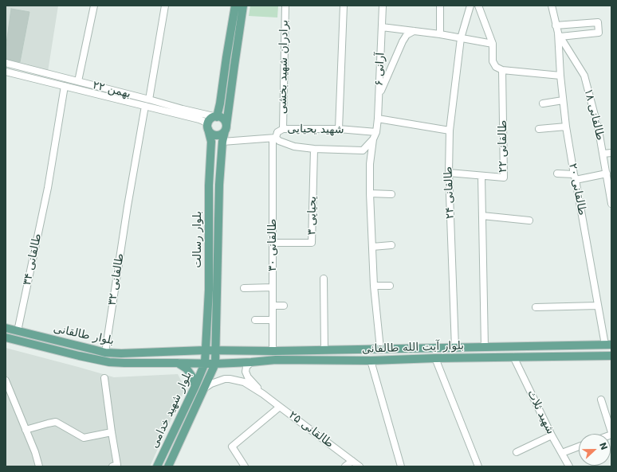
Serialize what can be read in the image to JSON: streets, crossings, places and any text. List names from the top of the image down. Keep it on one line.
{"streets":{"main road":["بلوار رسالت","بلوار طالقانی","بلوار آیت الله طالقانی","بلوار شهید خدامی"],"street":["برادران شهید بخشی","آرانی ۶","۲۲ بهمن","طالقانی ۱۸","شهید یحیایی","طالقانی ۲۲","طالقانی ۲۰","طالقانی ۲۴","یحیایی ۳","طالقانی ۳۰","طالقانی ۳۴","طالقانی ۳۲","شهید ثلاث","طالقانی ۲۵"]},"crossings":[["برادران شهید بخشی","شهید یحیایی"],["آرانی ۶","شهید یحیایی"],["۲۲ بهمن","بلوار رسالت"],["۲۲ بهمن","طالقانی ۳۴"],["۲۲ بهمن","طالقانی ۳۲"],["طالقانی ۱۸","طالقانی ۲۰"],["شهید یحیایی","بلوار رسالت"],["شهید یحیایی","طالقانی ۳۰"],["طالقانی ۲۲","بلوار آیت الله طالقانی"],["طالقانی ۲۰","بلوار آیت الله طالقانی"],["طالقانی ۲۴","بلوار آیت الله طالقانی"],["یحیایی ۳","طالقانی ۳۰"],["بلوار رسالت","بلوار طالقانی"],["بلوار رسالت","بلوار آیت الله طالقانی"],["بلوار رسالت","بلوار شهید خدامی"],["طالقانی ۳۰","بلوار آیت الله طالقانی"],["طالقانی ۳۴","بلوار طالقانی"],["طالقانی ۳۲","بلوار طالقانی"],["بلوار طالقانی","بلوار آیت الله طالقانی"],["بلوار طالقانی","بلوار شهید خدامی"],["بلوار آیت الله طالقانی","بلوار شهید خدامی"],["بلوار آیت الله طالقانی","شهید ثلاث"]],"north":"right"}
